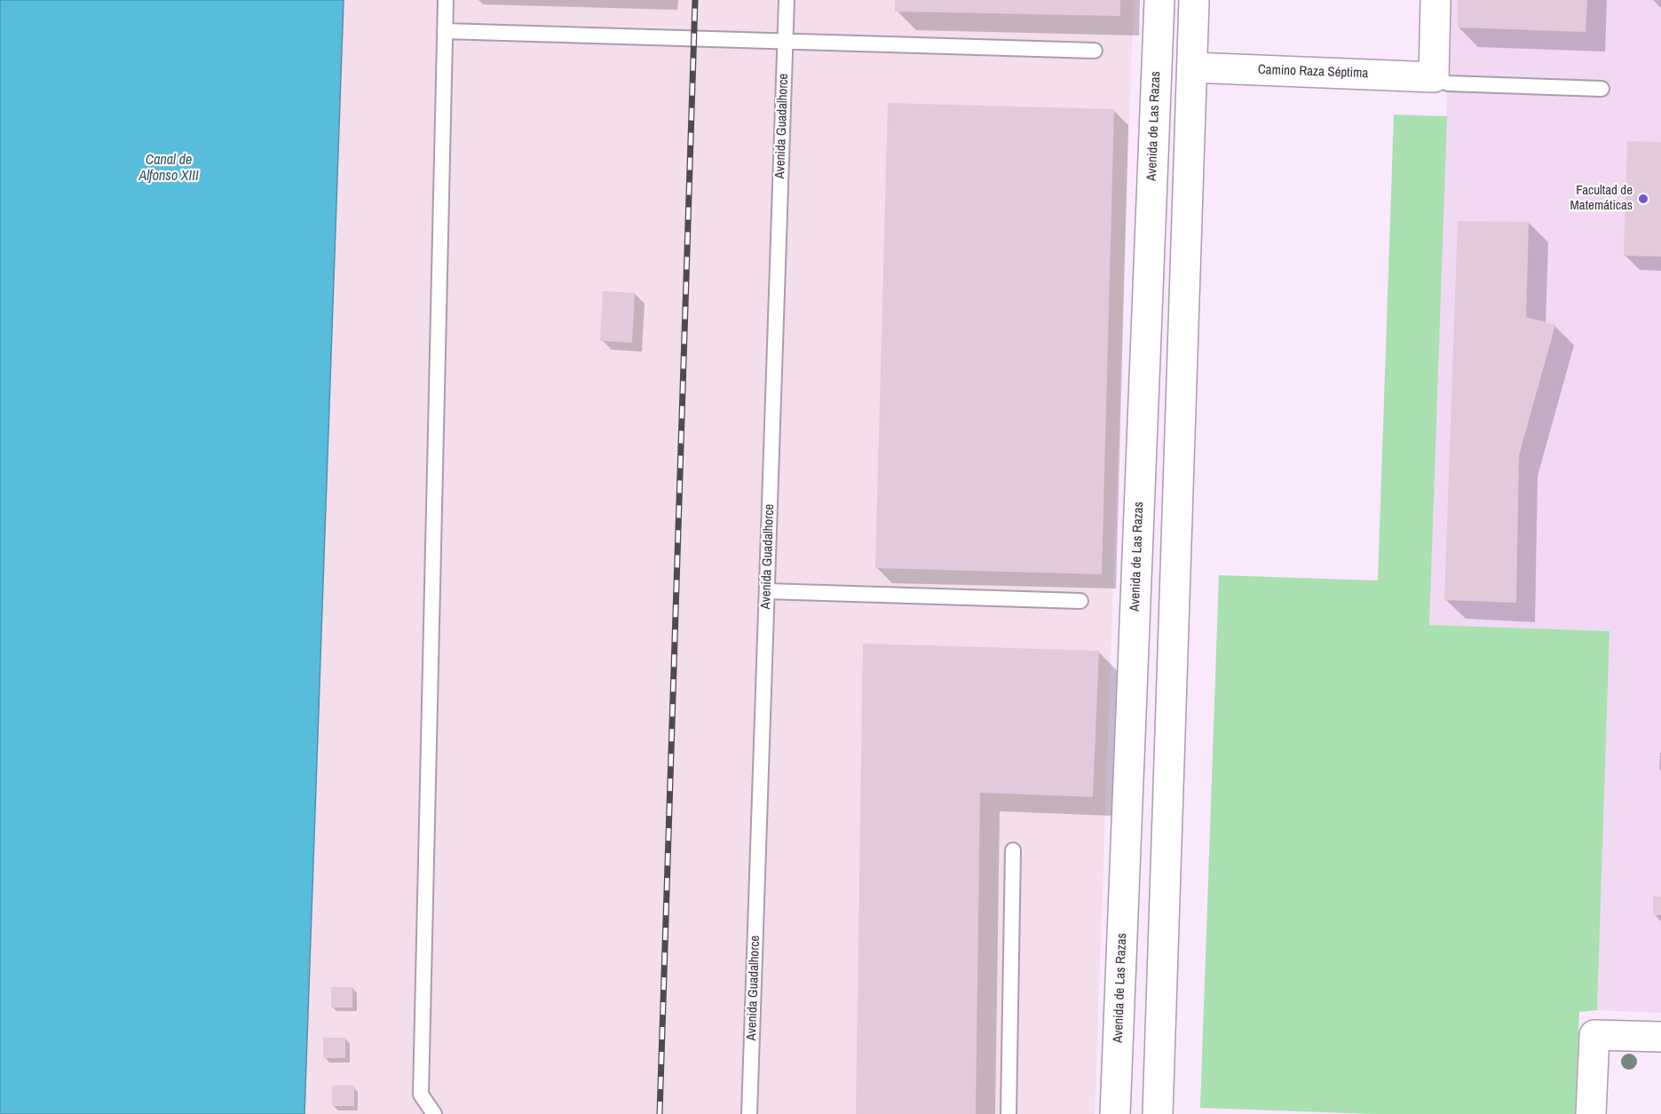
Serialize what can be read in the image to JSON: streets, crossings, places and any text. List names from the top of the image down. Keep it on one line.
{"streets":{"main road":["Camino Raza Séptima","Avenida de Las Razas"],"lane":["Avenida Guadalhorce"]},"water":["Canal de Alfonso XIII"],"places":["Facultad de Matemáticas"]}
